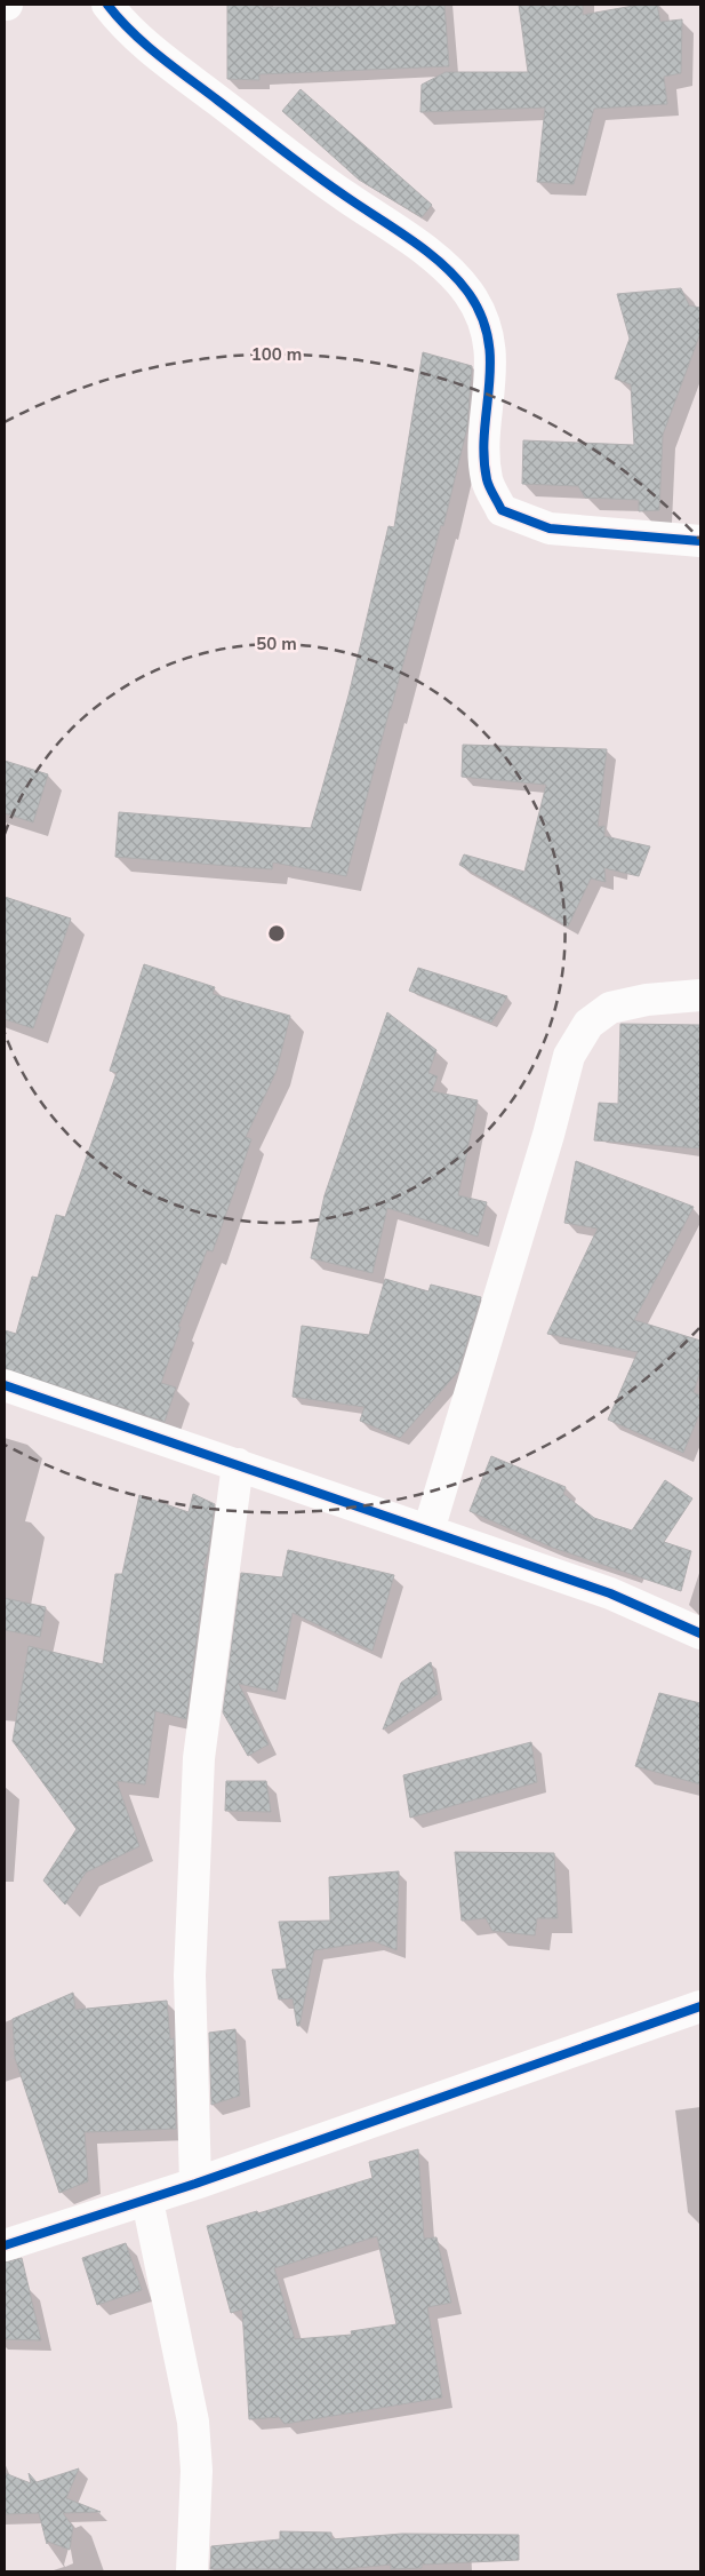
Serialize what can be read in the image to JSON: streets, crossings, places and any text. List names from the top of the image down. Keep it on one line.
{"rings":["100 m","50 m"]}
